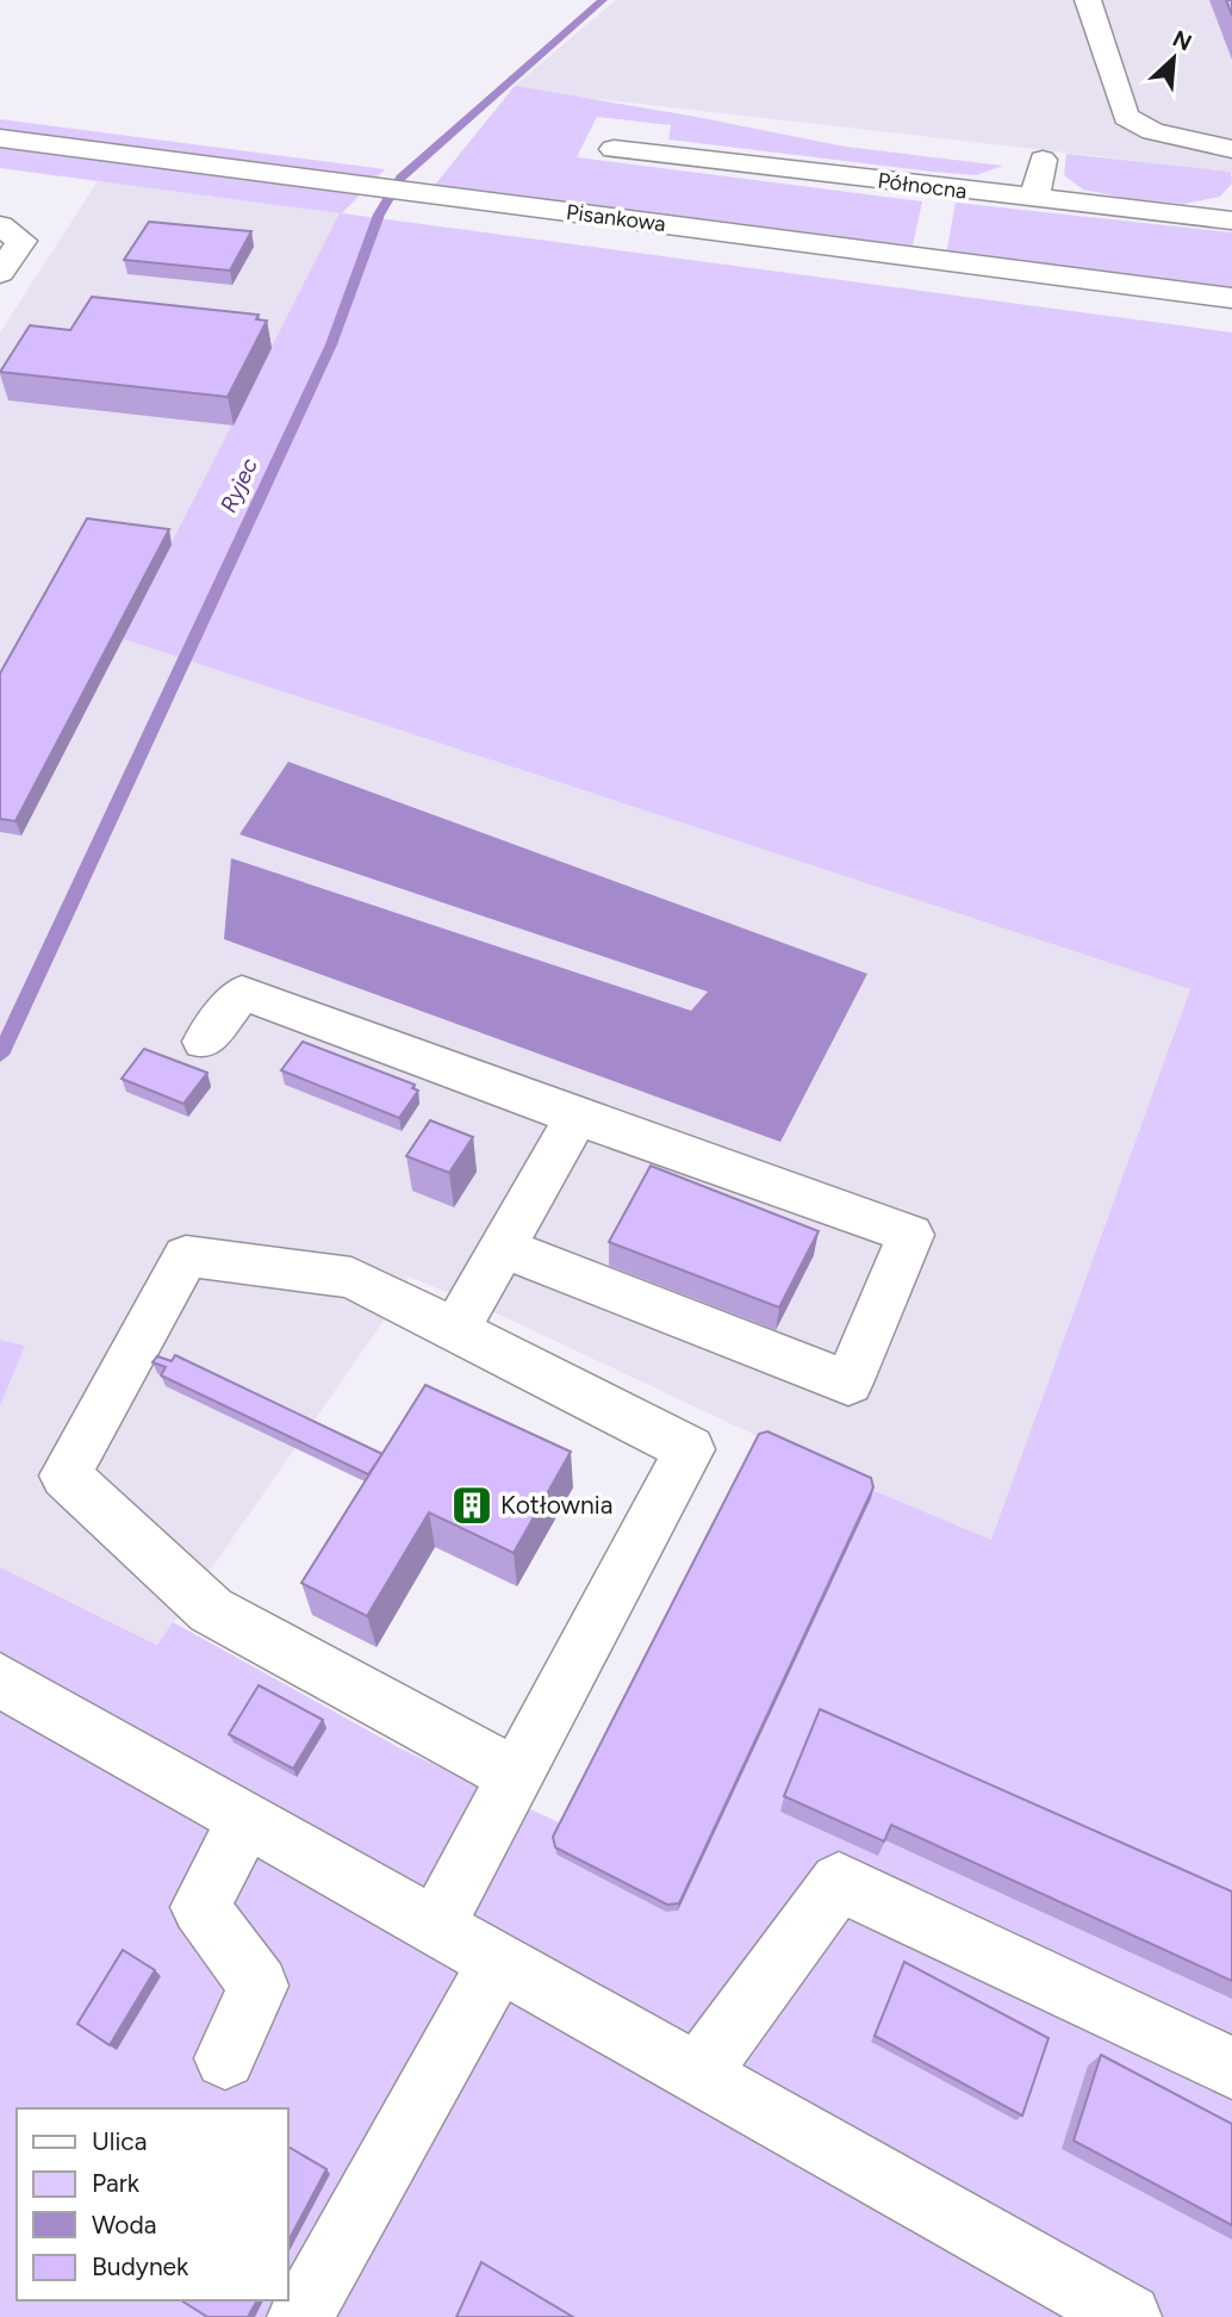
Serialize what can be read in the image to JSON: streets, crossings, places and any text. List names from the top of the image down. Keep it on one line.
{"streets":{"street":["Północna","Pisankowa"]},"water":["Ryjec"],"places":{"building":["Kotłownia"]},"legend":["Ulica","Park","Woda","Budynek"],"north":"top right"}
